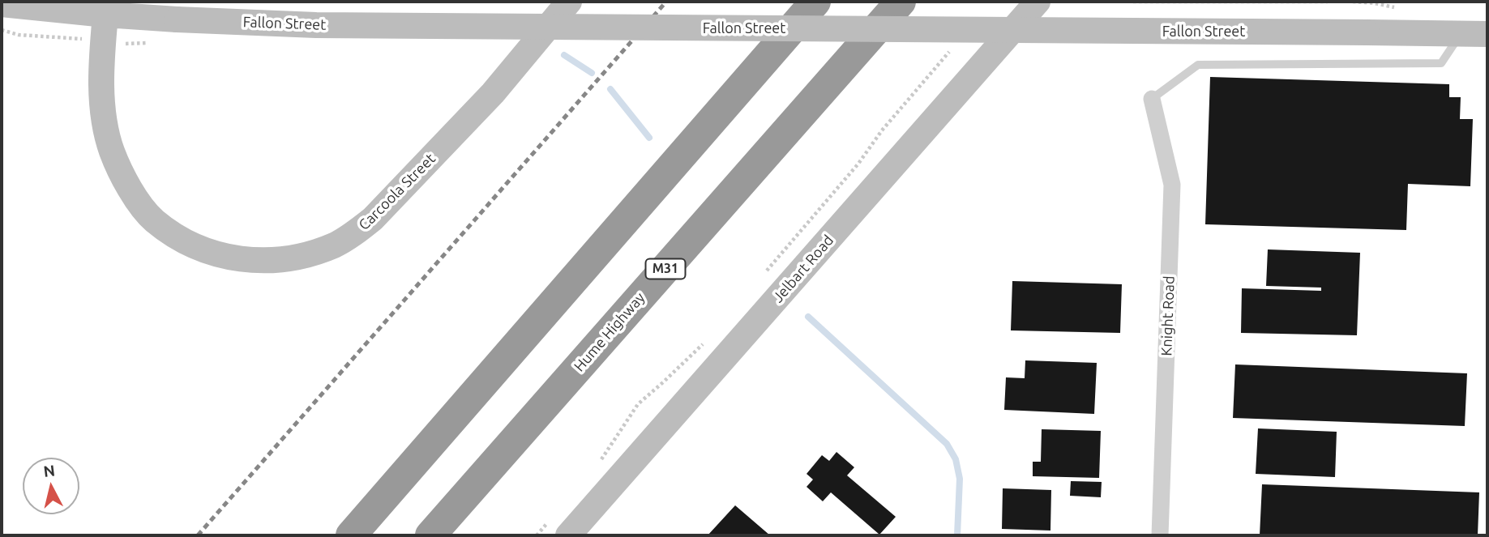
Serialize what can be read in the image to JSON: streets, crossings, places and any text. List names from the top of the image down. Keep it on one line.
{"streets":{"highway":["M31","Hume Highway"],"street":["Fallon Street","Carcoola Street","Jelbart Road","Knight Road"]},"crossings":[["Fallon Street","Carcoola Street"]],"north":"top"}
